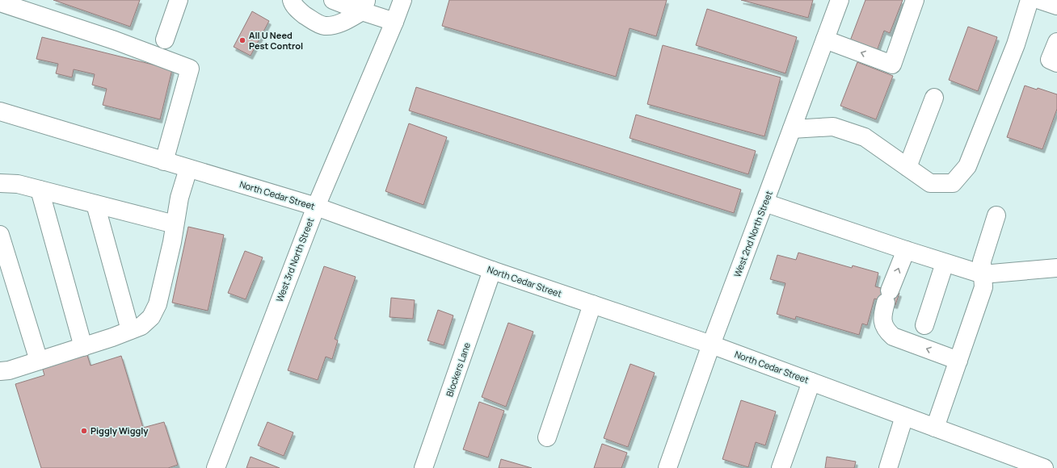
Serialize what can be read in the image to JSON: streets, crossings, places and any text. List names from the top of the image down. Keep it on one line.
{"streets":{"street":["North Cedar Street","West 2nd North Street","West 3rd North Street","Blockers Lane"]},"crossings":[["North Cedar Street","West 2nd North Street"],["North Cedar Street","West 3rd North Street"],["North Cedar Street","Blockers Lane"]],"places":["All U Need Pest Control","Piggly Wiggly"]}
